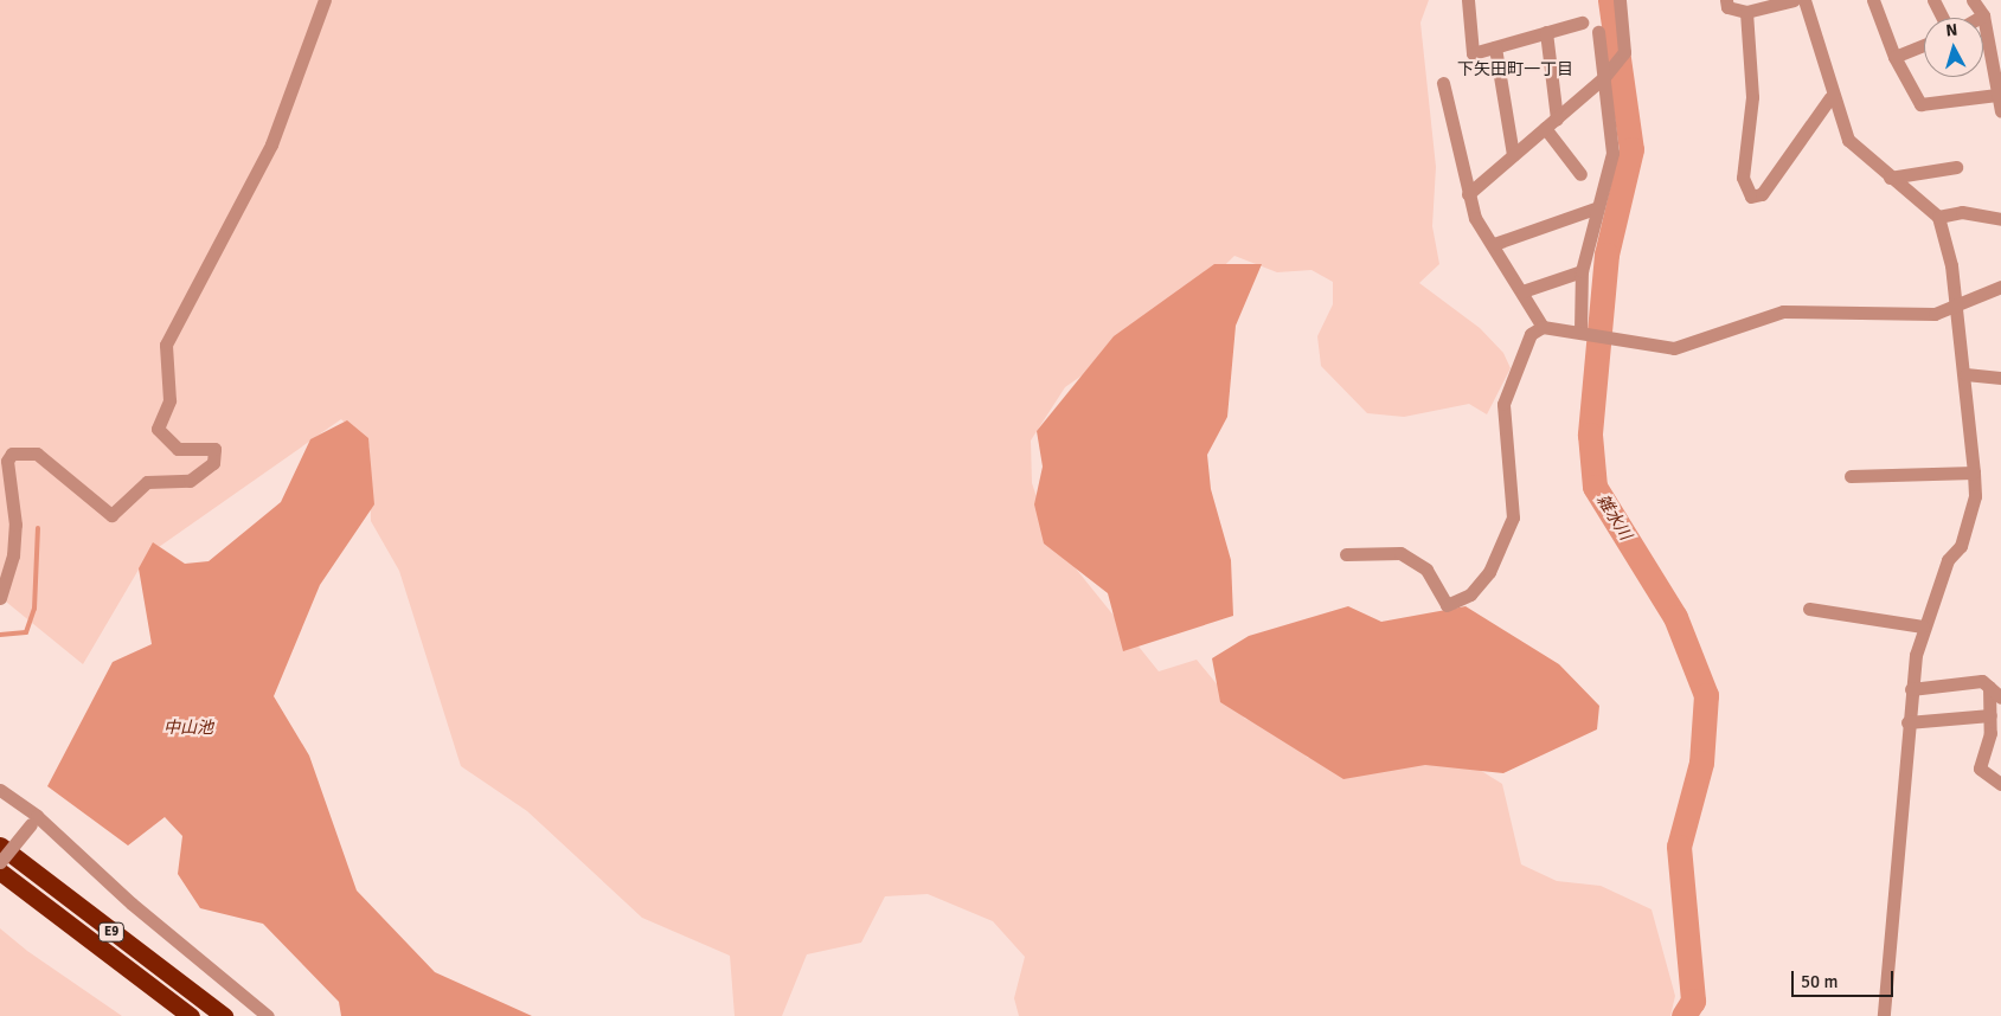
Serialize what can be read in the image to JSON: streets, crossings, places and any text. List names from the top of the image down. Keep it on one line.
{"streets":{"highway":["E9"]},"districts":["下矢田町一丁目"],"water":["雑水川","中山池"],"scale_bar":"50 m","north":"top"}
